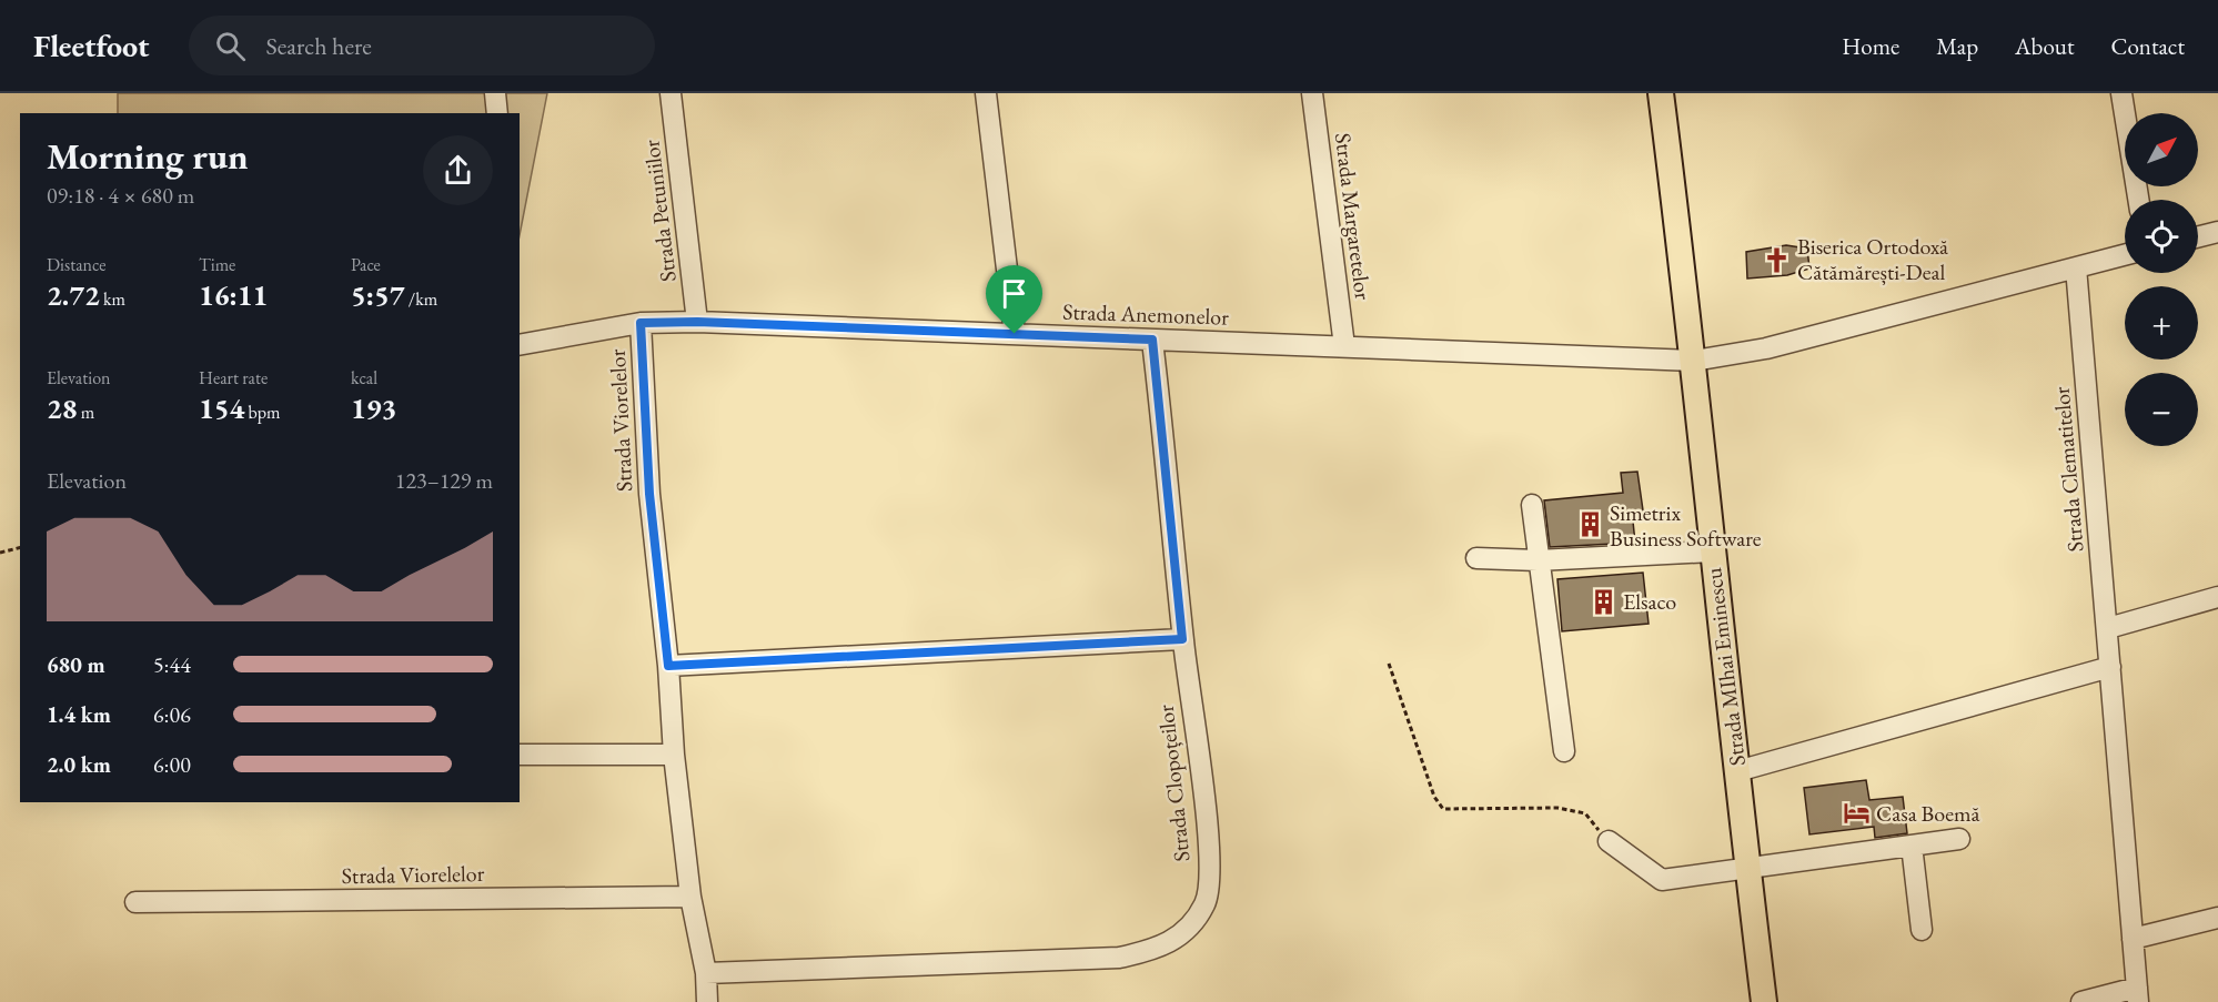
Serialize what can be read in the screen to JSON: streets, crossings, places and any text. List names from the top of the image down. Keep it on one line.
{"streets":{"main road":["Strada MIhai Eminescu"],"street":["Strada Petuniilor","Strada Margaretelor","Strada Anemonelor","Strada Viorelelor","Strada Clematitelor","Strada Clopoțeilor"]},"crossings":[["Strada Petuniilor","Strada Anemonelor"],["Strada Margaretelor","Strada Anemonelor"],["Strada Anemonelor","Strada Viorelelor"],["Strada Anemonelor","Strada Clematitelor"],["Strada Anemonelor","Strada MIhai Eminescu"],["Strada Anemonelor","Strada Clopoțeilor"],["Strada Viorelelor","Strada Clopoțeilor"]],"places":{"church":["Biserica Ortodoxă Cătămărești-Deal"],"building":["Simetrix Business Software","Elsaco"],"hotel":["Casa Boemă"]},"north":"top right","page":{"header":"Fleetfoot","search":"Search here","nav":["Home","Map","About","Contact"],"map_buttons":["+","−"],"heading":["Morning run","09:18 · 4 × 680 m"],"stats":[["Distance","2.72 km"],["Time","16:11"],["Pace","5:57 /km"],["Elevation","28 m"],["Heart rate","154 bpm"],["kcal","193"]],"chart":["Elevation","123–129 m"],"list":[{"name":"680 m","note":"5:44"},{"name":"1.4 km","note":"6:06"},{"name":"2.0 km","note":"6:00"}]}}
